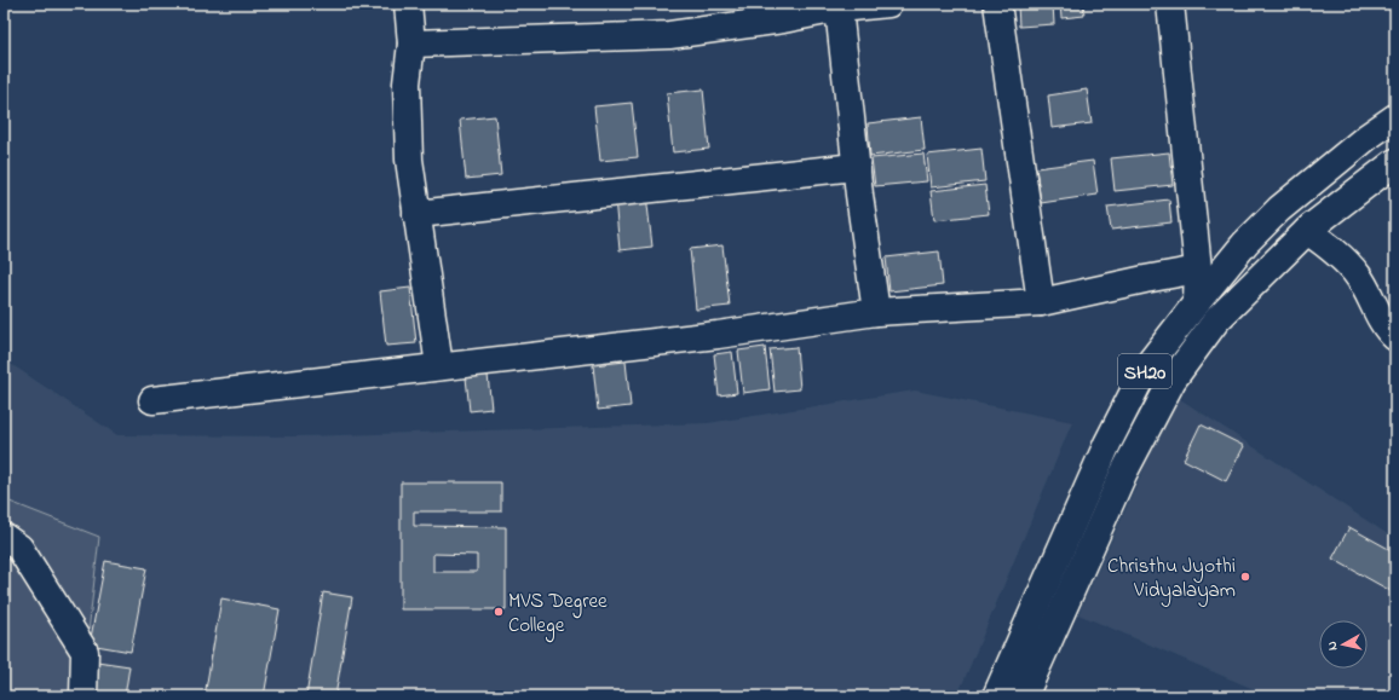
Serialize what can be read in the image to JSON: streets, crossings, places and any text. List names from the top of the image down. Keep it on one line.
{"streets":{"street":["SH20"]},"places":["Christhu Jyothi Vidyalayam","MVS Degree College"],"north":"left"}
